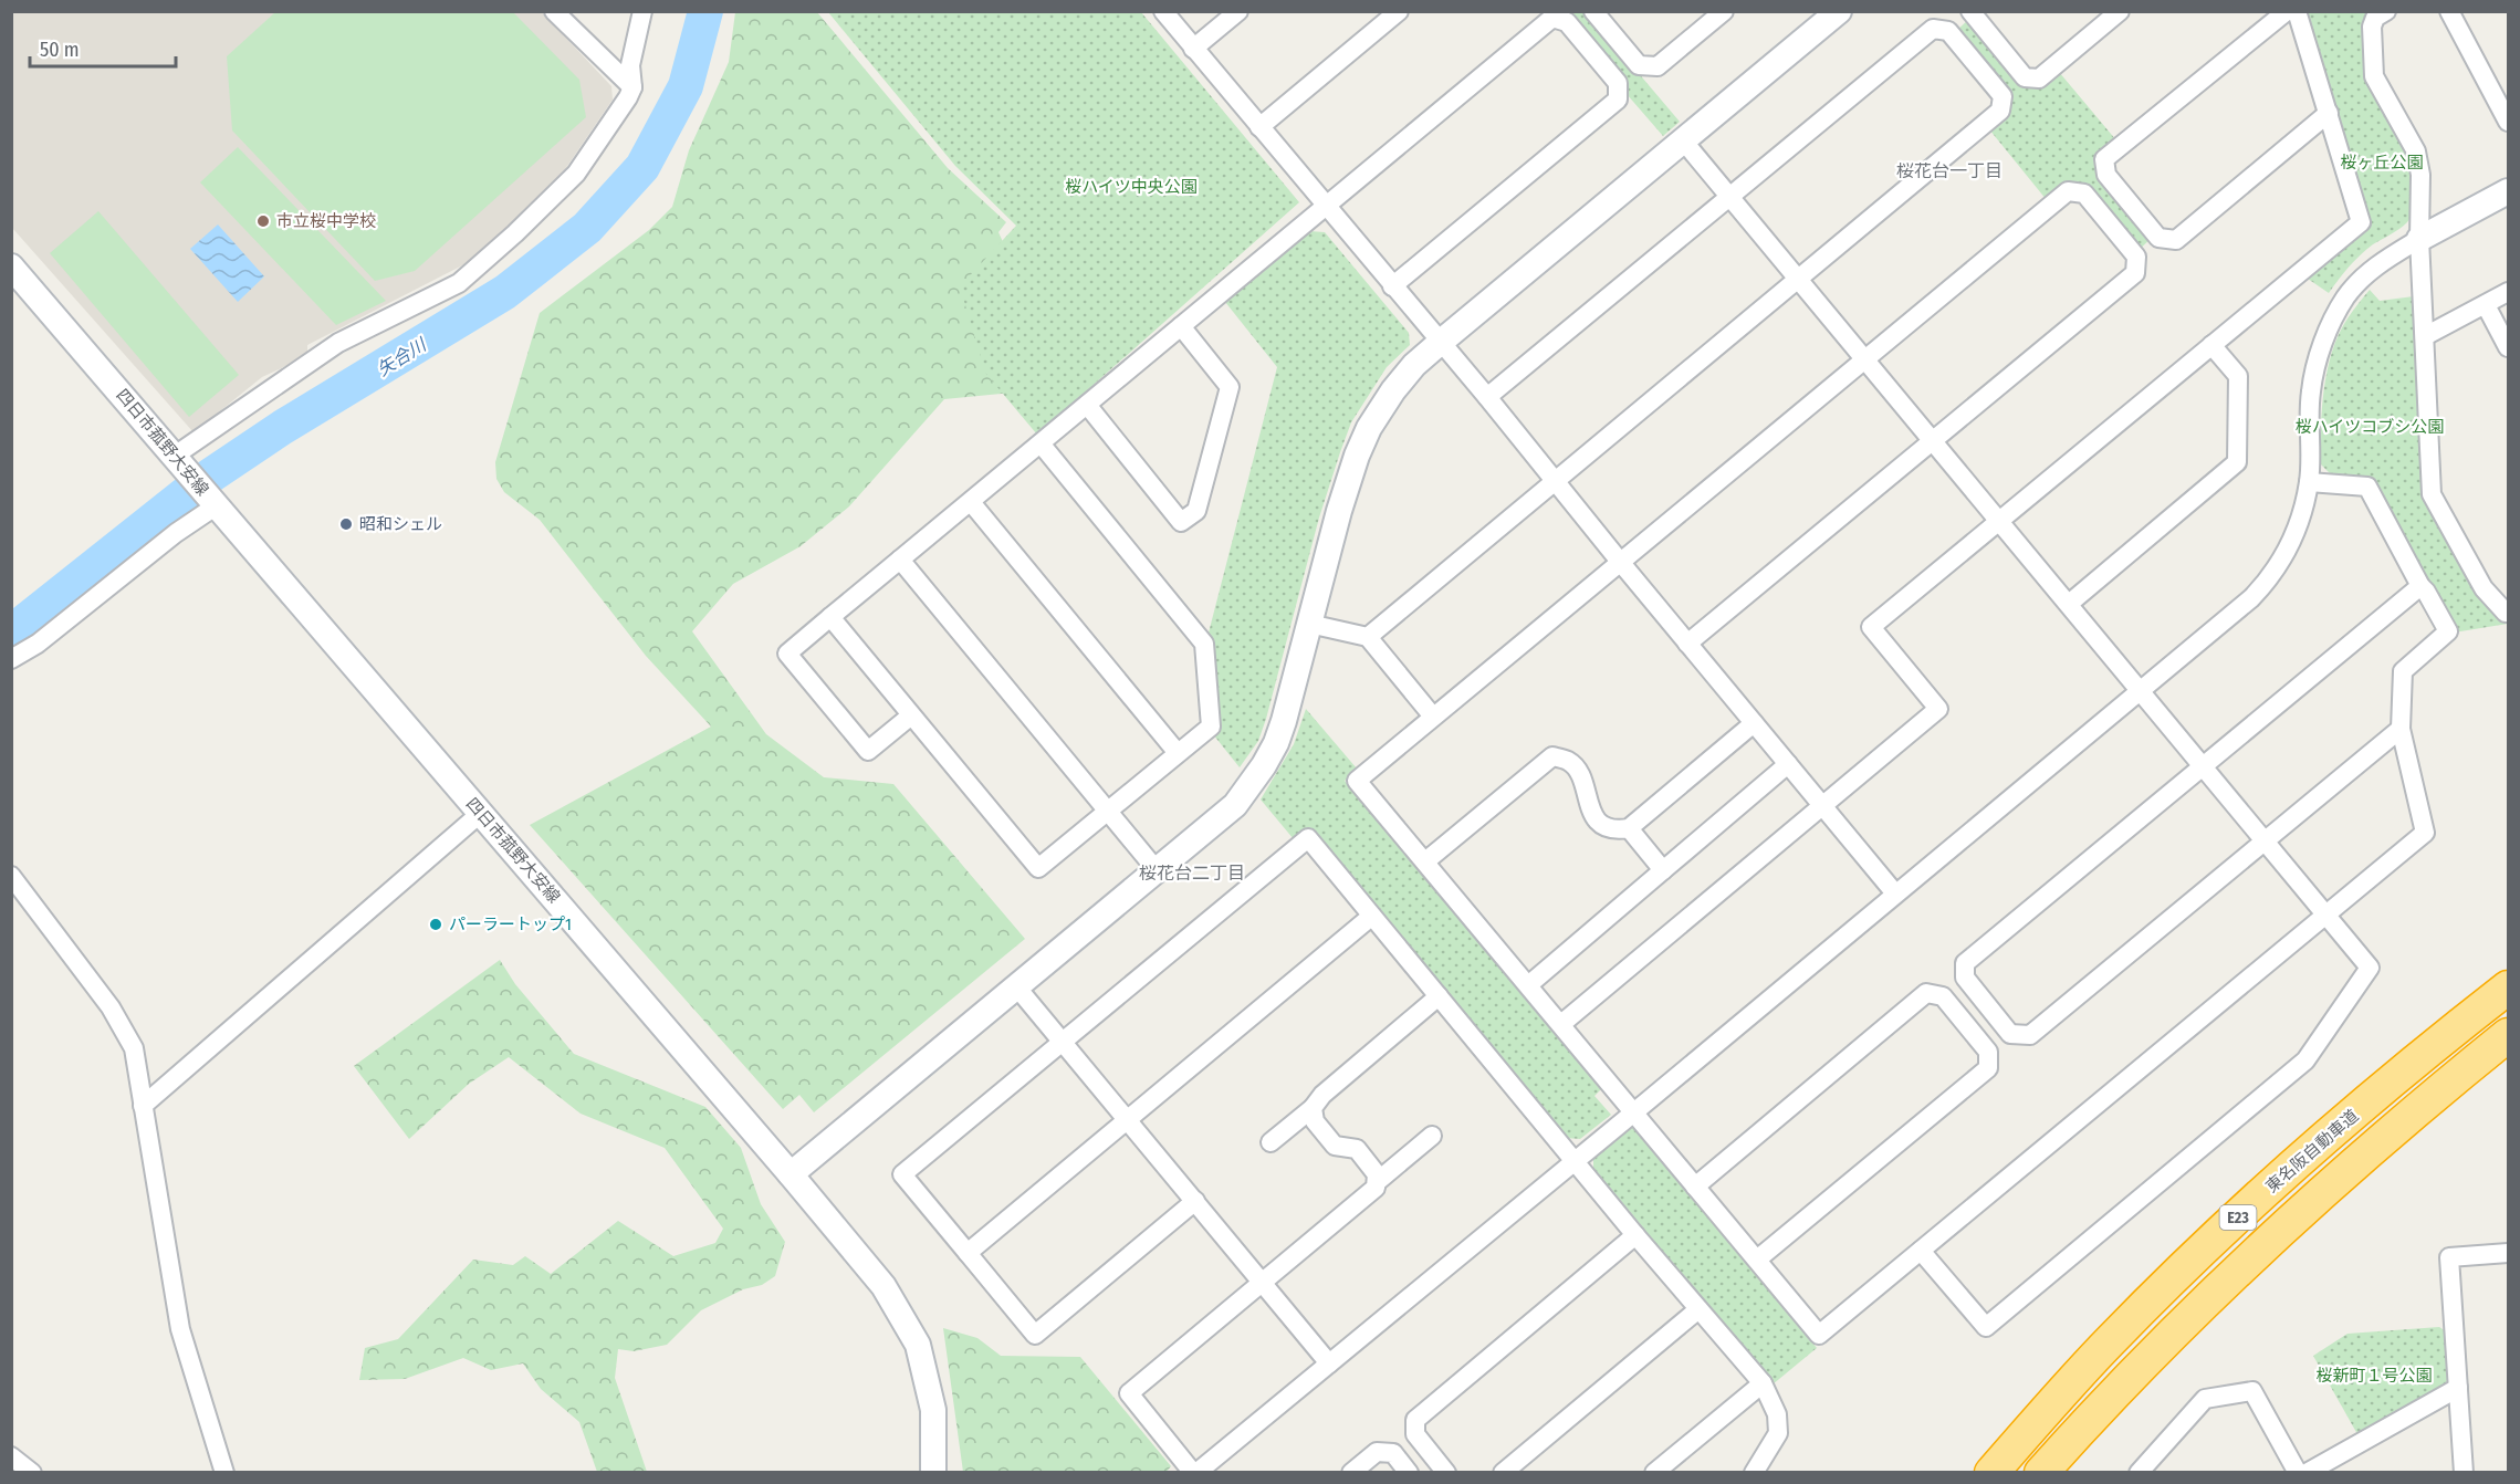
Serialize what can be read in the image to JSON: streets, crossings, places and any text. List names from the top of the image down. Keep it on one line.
{"streets":{"highway":["東名阪自動車道","E23"],"street":["四日市菰野大安線"]},"districts":["桜花台一丁目","桜花台二丁目"],"water":["矢合川"],"parks":["桜ヶ丘公園","桜ハイツ中央公園","桜ハイツコブシ公園","桜新町１号公園"],"places":["市立桜中学校","昭和シェル","パーラートップ1"],"scale_bar":"50 m"}
